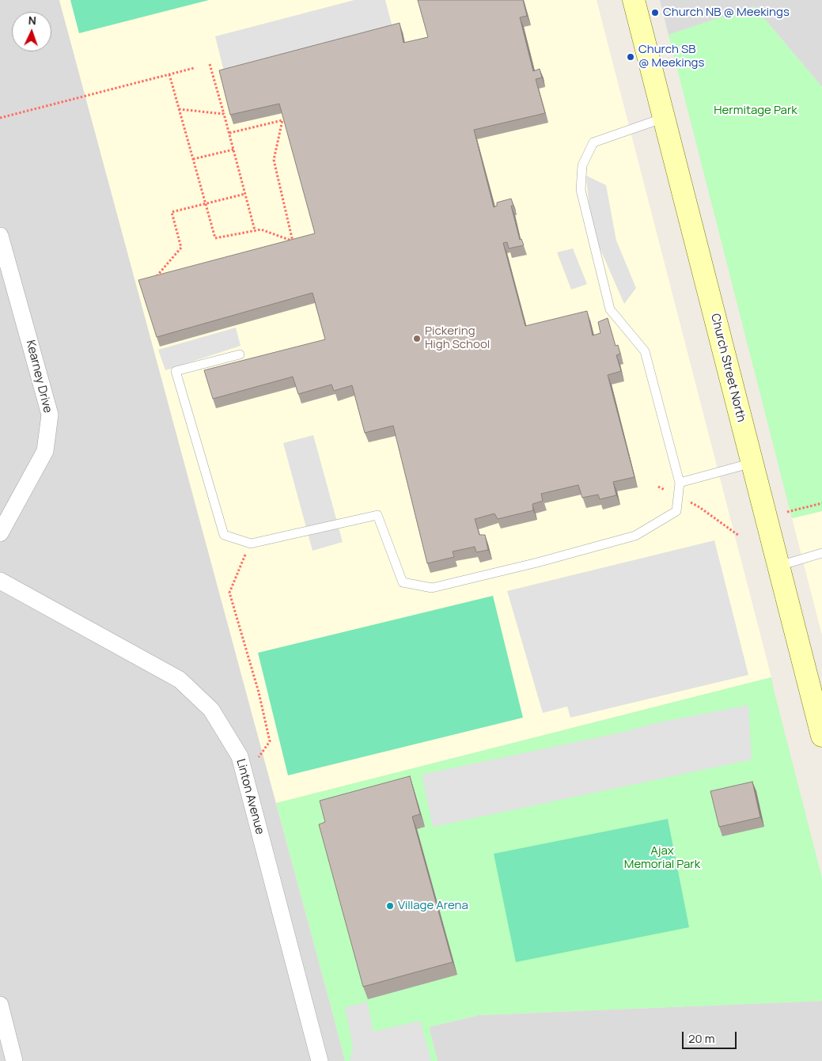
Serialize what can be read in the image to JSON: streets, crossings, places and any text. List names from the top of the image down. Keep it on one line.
{"streets":{"street":["Church Street North","Kearney Drive","Linton Avenue"]},"parks":["Hermitage Park","Ajax Memorial Park"],"places":["Church NB @ Meekings","Church SB @ Meekings","Pickering High School","Village Arena"],"scale_bar":"20 m","north":"top"}
